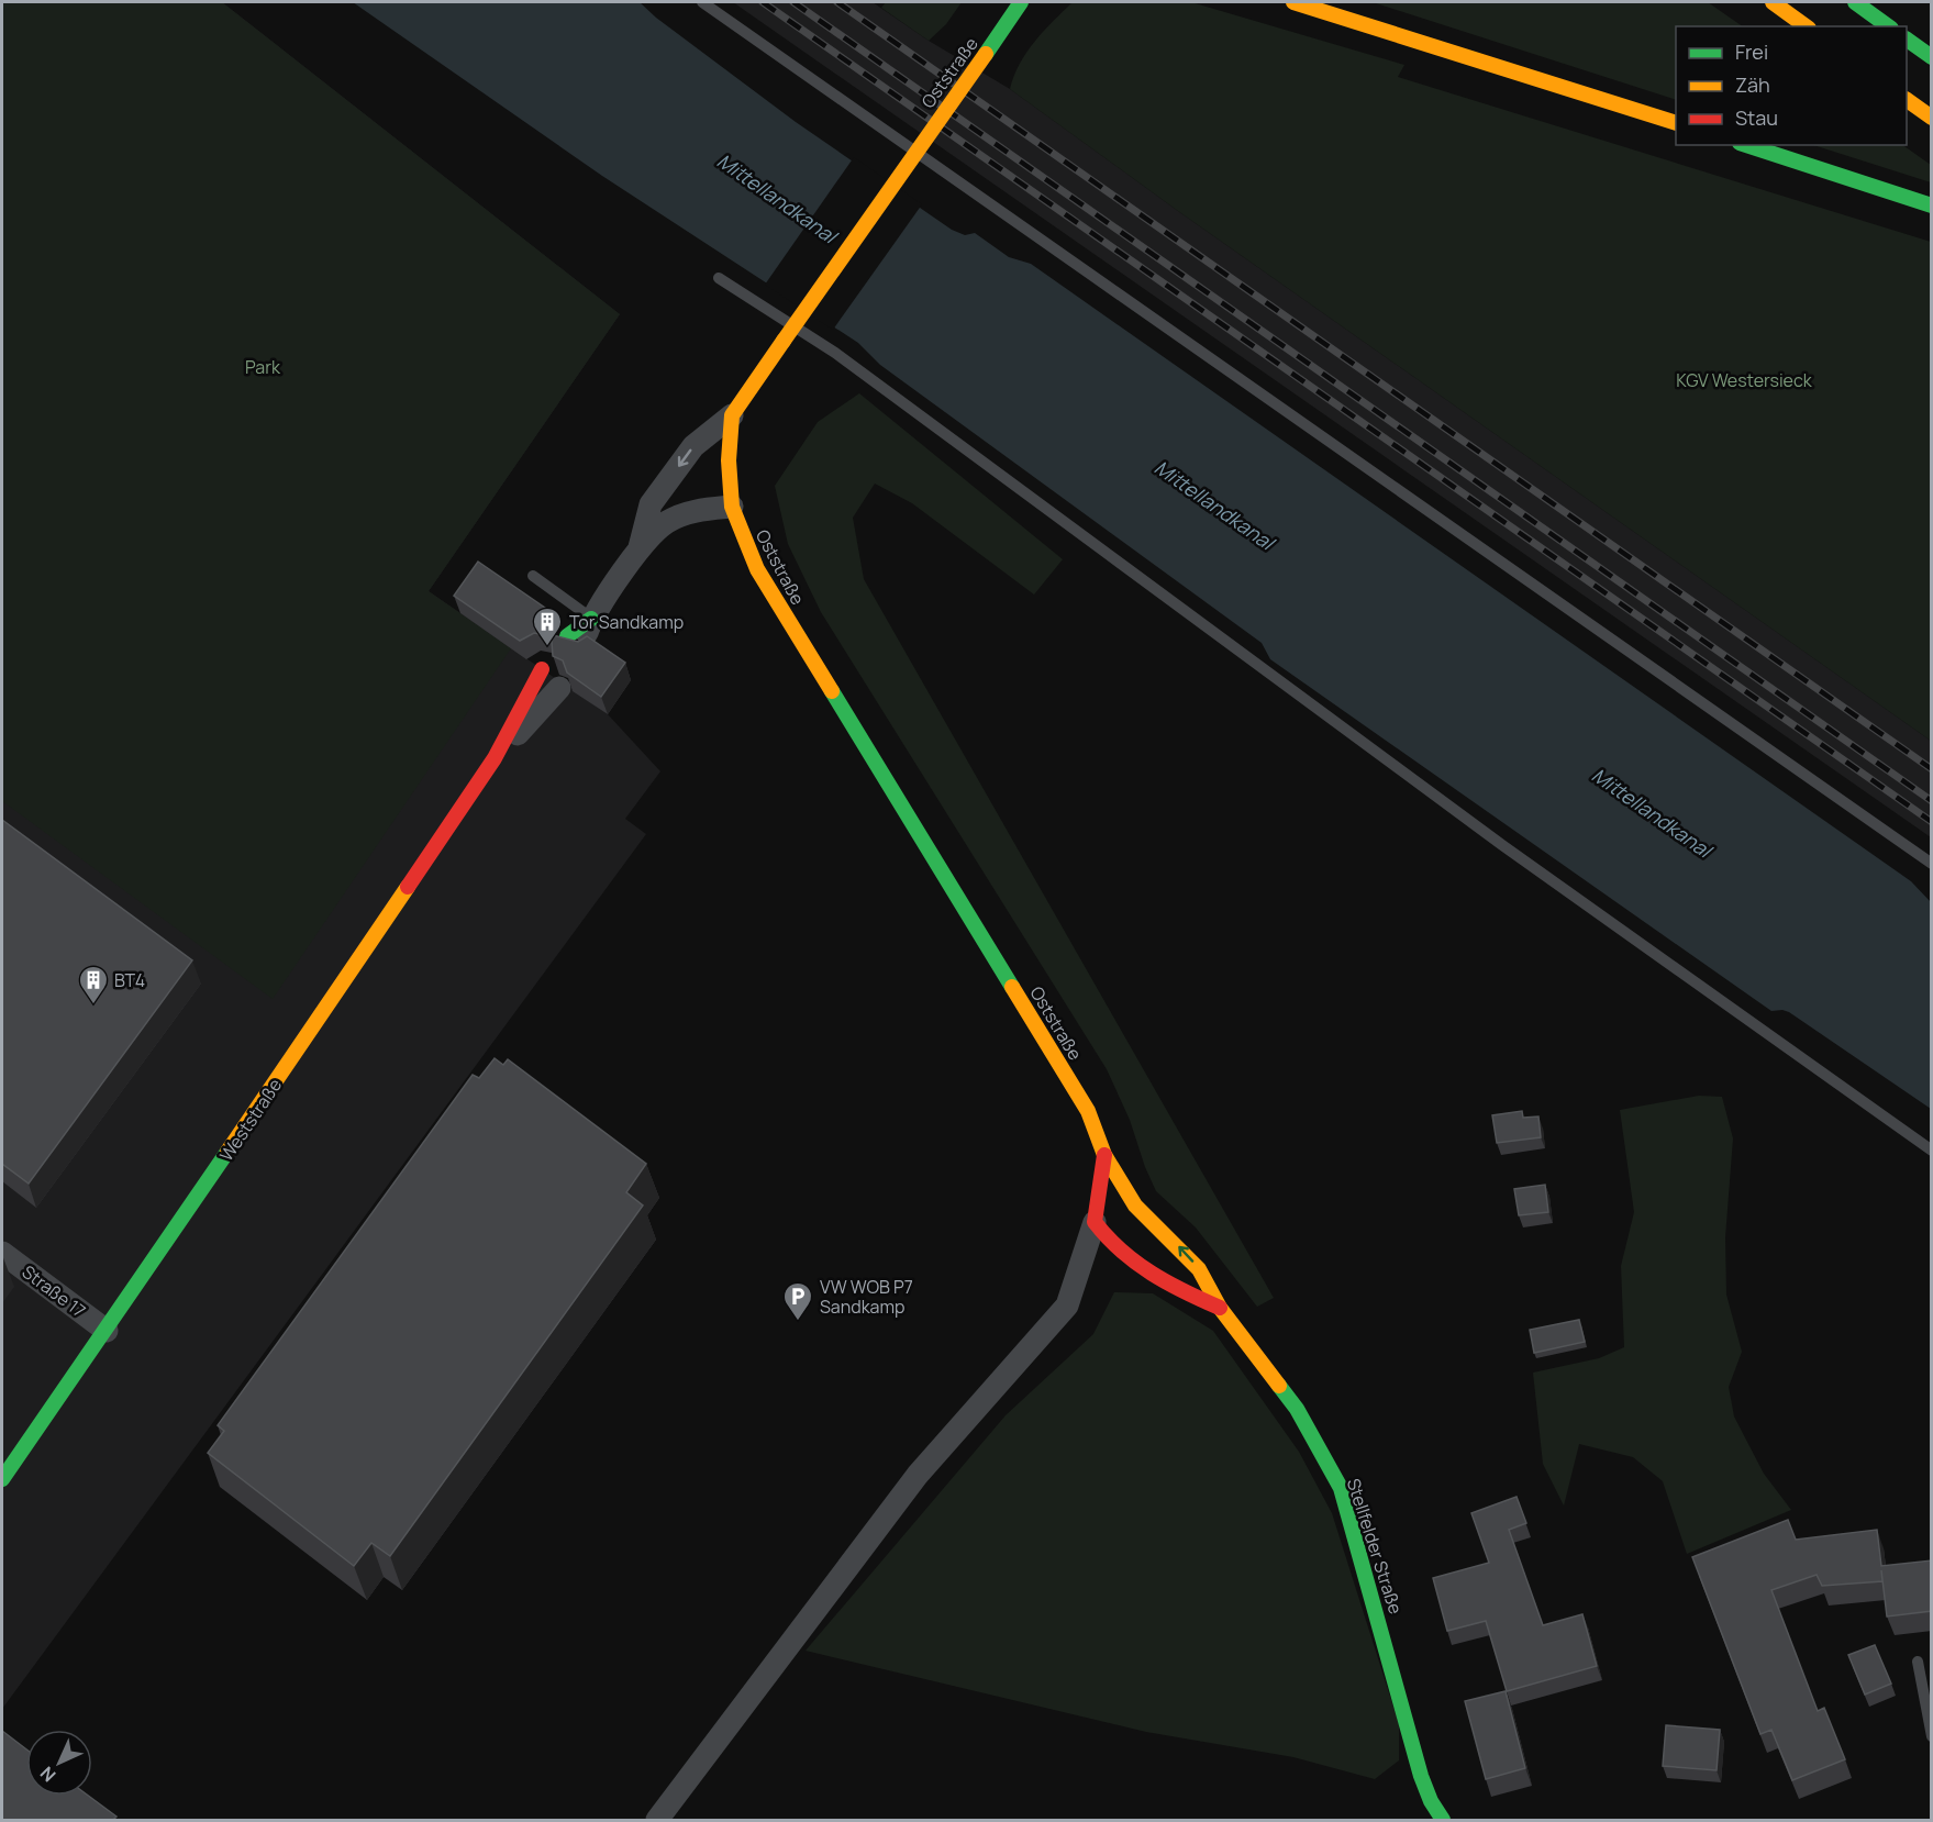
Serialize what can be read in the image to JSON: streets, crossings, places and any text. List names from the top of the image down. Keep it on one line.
{"streets":{"street":["Oststraße","Weststraße","Straße 17","Stellfelder Straße"]},"crossings":[["Oststraße","Stellfelder Straße"],["Weststraße","Straße 17"]],"water":["Mittellandkanal"],"parks":["Park","KGV Westersieck"],"places":{"building":["Tor Sandkamp","BT4"],"parking":["VW WOB P7 Sandkamp"]},"legend":["Frei","Zäh","Stau"],"north":"bottom left"}
